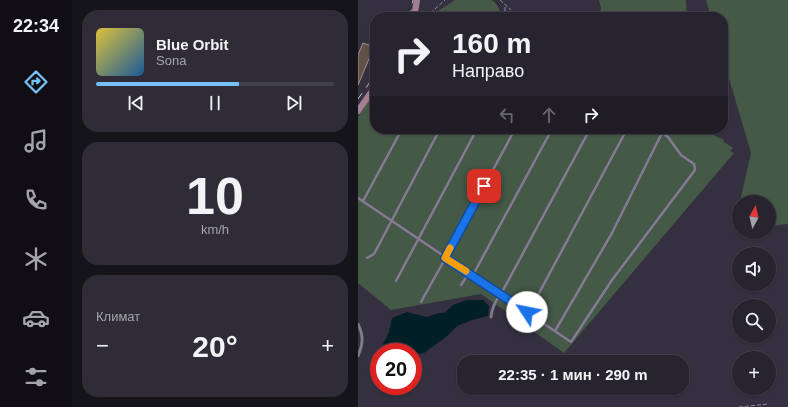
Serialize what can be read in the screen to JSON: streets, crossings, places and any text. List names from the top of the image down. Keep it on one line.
{"north":"top","page":{"tabs":"22:34","turn":["160 m","Направо"],"song":["Blue Orbit","Sona"],"tile":[["10","km/h"],"Климат"],"map_buttons":"+","heat":["−","20°","+"],"limit":"20","trip":"22:35 · 1 мин · 290 m"}}
